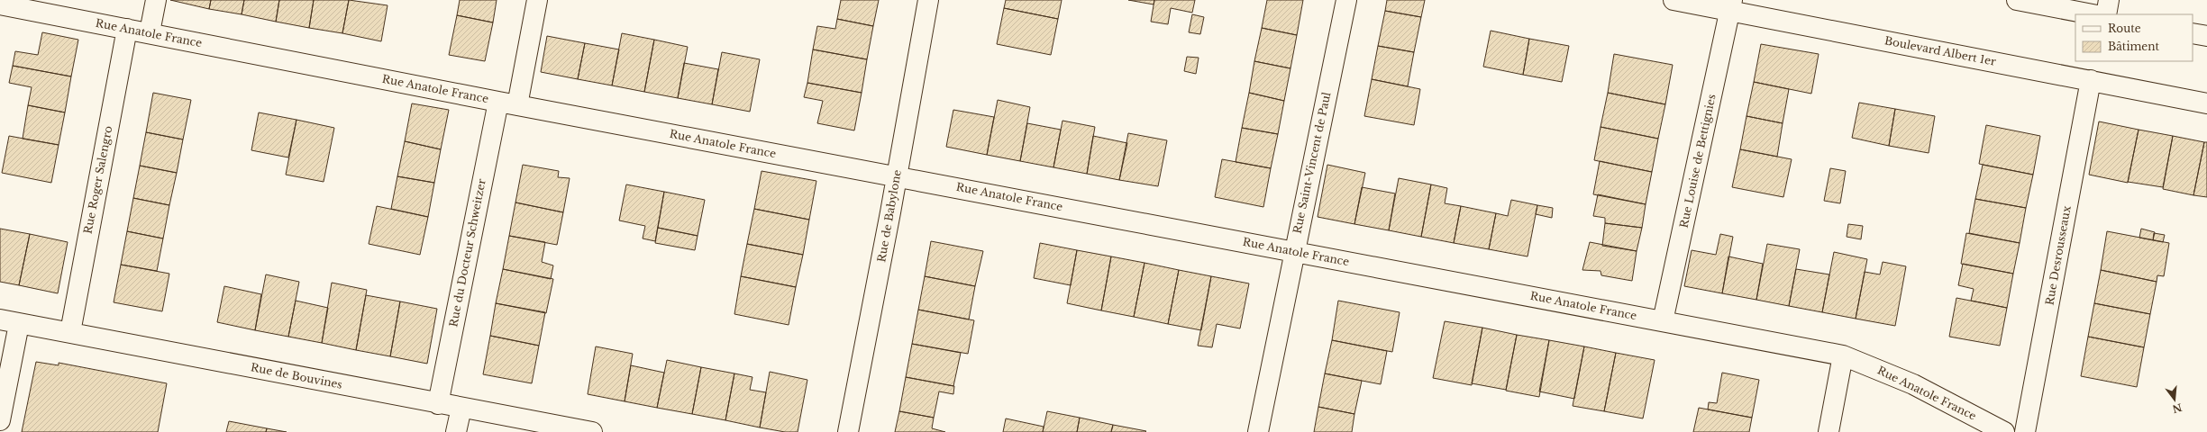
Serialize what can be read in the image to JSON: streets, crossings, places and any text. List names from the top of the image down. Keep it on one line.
{"streets":{"street":["Rue Anatole France","Boulevard Albert 1er","Rue Louise de Bettignies","Rue Saint-Vincent de Paul","Rue Roger Salengro","Rue de Babylone","Rue du Docteur Schweitzer","Rue Desrousseaux","Rue de Bouvines"]},"crossings":[["Rue Anatole France","Rue Louise de Bettignies"],["Rue Anatole France","Rue Saint-Vincent de Paul"],["Rue Anatole France","Rue Roger Salengro"],["Rue Anatole France","Rue de Babylone"],["Rue Anatole France","Rue du Docteur Schweitzer"],["Boulevard Albert 1er","Rue Louise de Bettignies"],["Boulevard Albert 1er","Rue Desrousseaux"],["Rue Roger Salengro","Rue de Bouvines"],["Rue du Docteur Schweitzer","Rue de Bouvines"]],"legend":["Route","Bâtiment"],"north":"bottom"}
